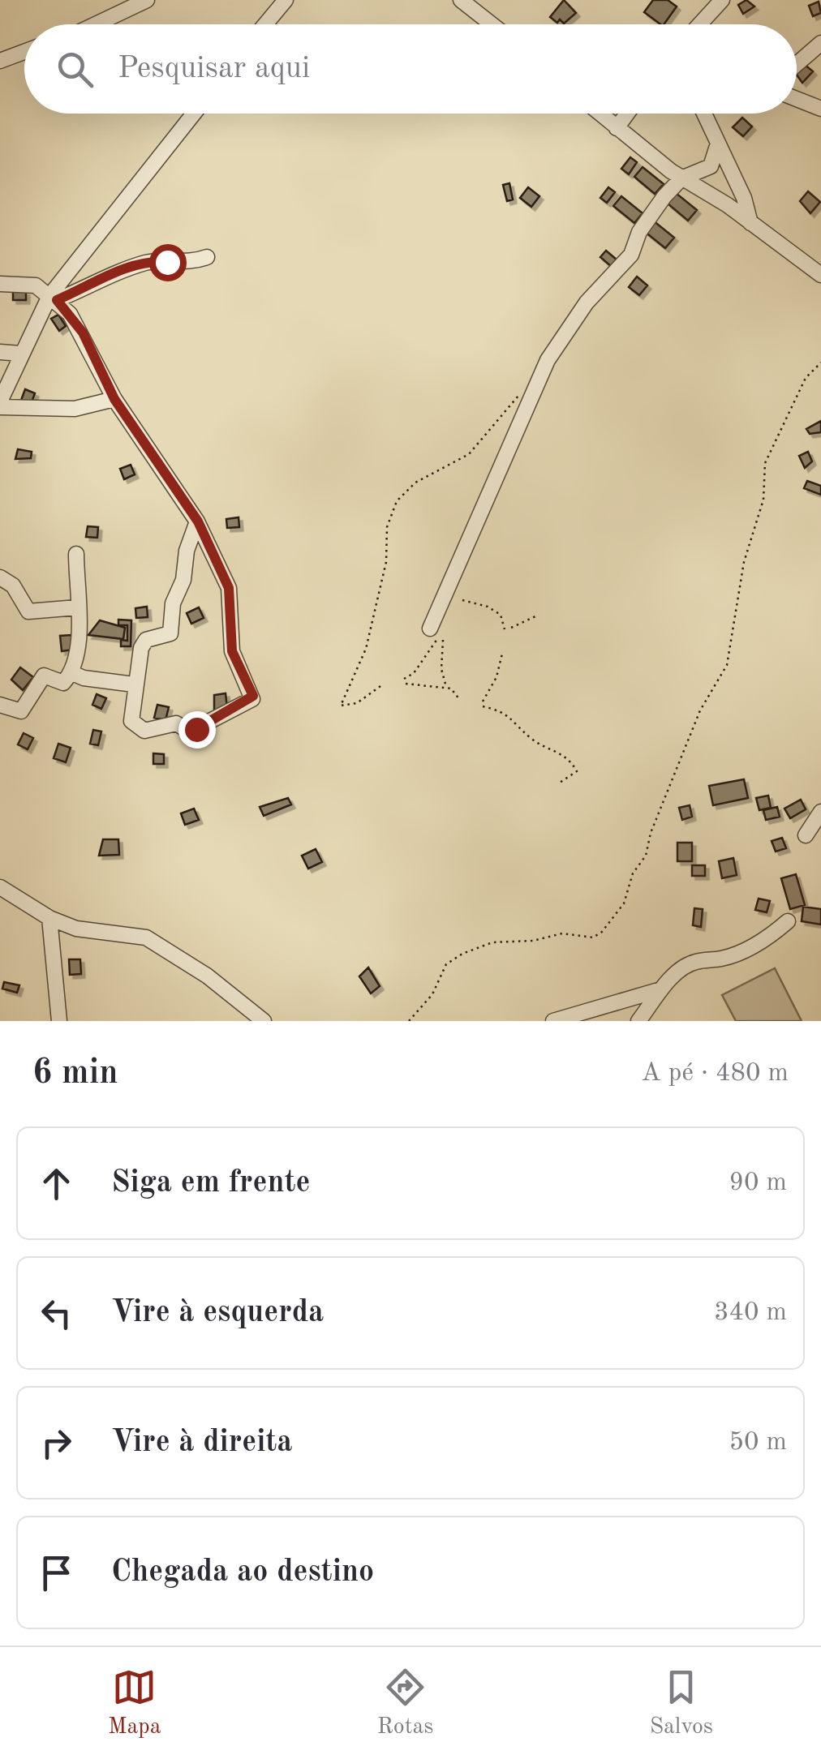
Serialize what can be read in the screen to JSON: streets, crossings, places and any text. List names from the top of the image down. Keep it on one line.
{"page":{"search":"Pesquisar aqui","heading":["6 min","A pé · 480 m"],"list":[["Siga em frente","90 m"],["Vire à esquerda","340 m"],["Vire à direita","50 m"],"Chegada ao destino"],"nav":["Mapa","Rotas","Salvos"]}}
